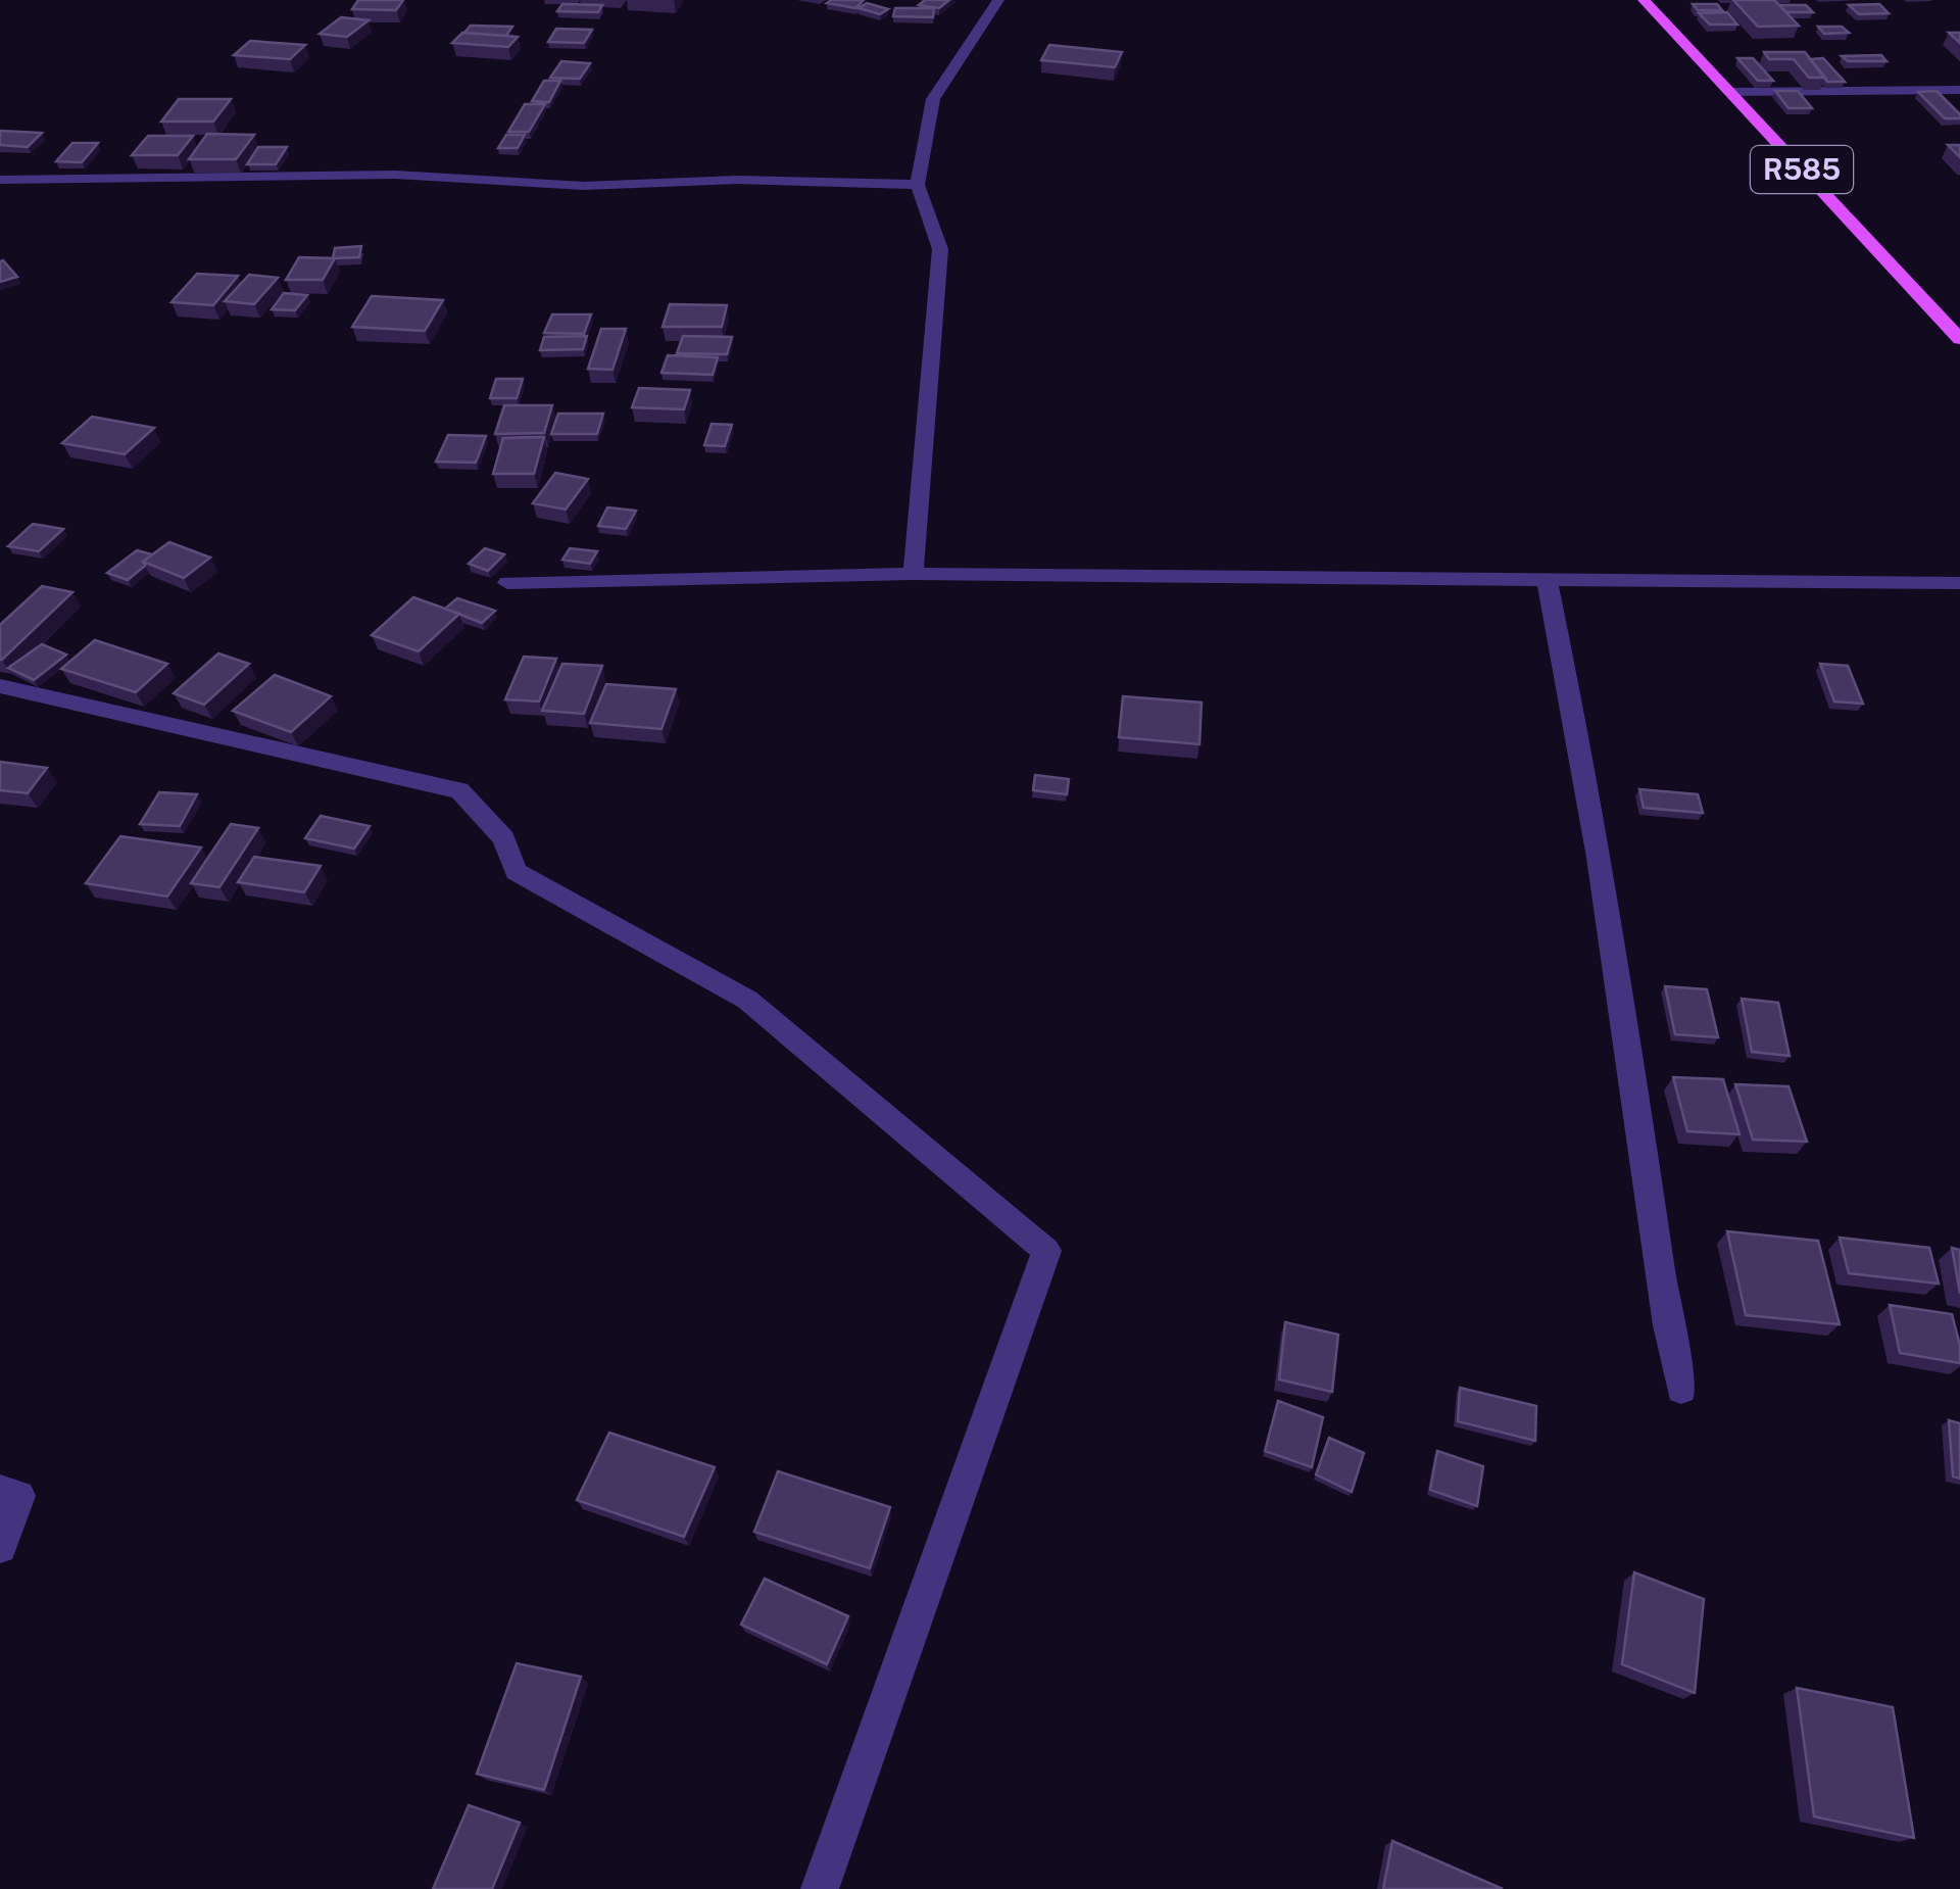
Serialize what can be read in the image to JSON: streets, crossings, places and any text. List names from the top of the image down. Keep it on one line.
{"streets":{"main road":["R585"]}}
